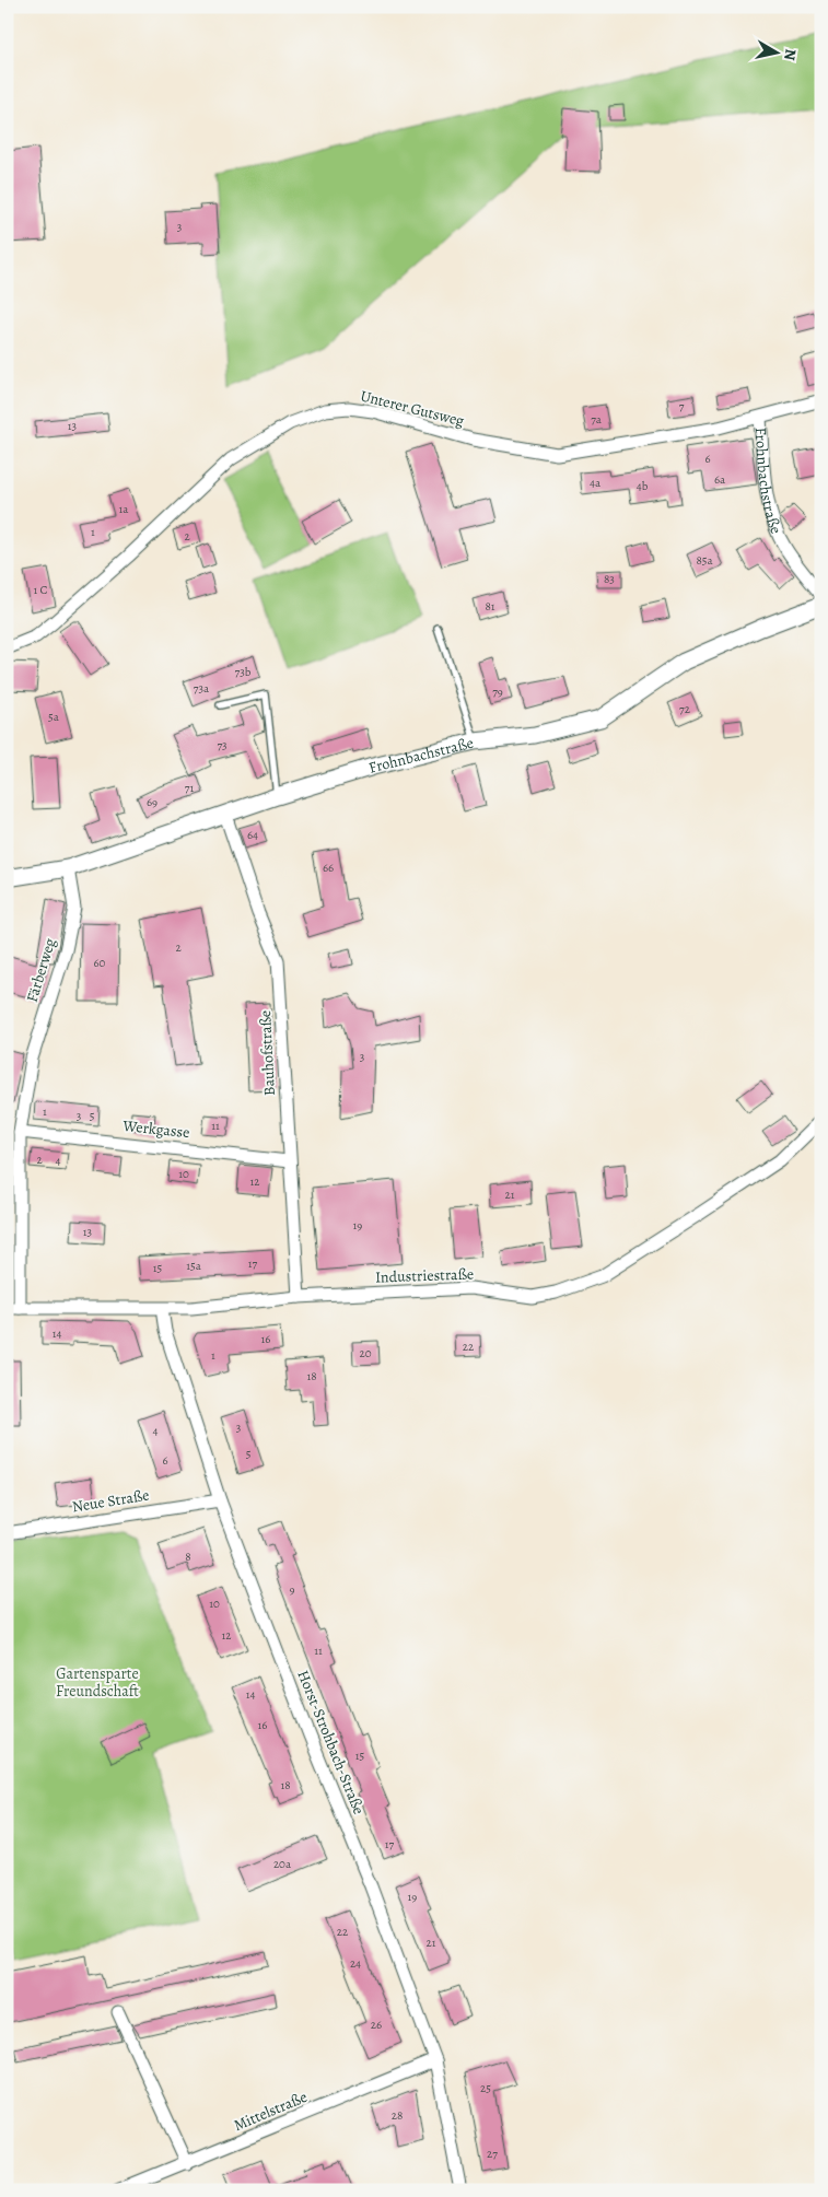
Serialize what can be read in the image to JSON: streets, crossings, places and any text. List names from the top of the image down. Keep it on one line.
{"streets":{"street":["Unterer Gutsweg","Frohnbachstraße","Färberweg","Bauhofstraße","Werkgasse","Industriestraße","Neue Straße","Horst-Strohbach-Straße","Mittelstraße"]},"crossings":[["Unterer Gutsweg","Frohnbachstraße"],["Frohnbachstraße","Färberweg"],["Frohnbachstraße","Bauhofstraße"],["Färberweg","Werkgasse"],["Färberweg","Industriestraße"],["Bauhofstraße","Werkgasse"],["Bauhofstraße","Industriestraße"],["Industriestraße","Horst-Strohbach-Straße"],["Neue Straße","Horst-Strohbach-Straße"],["Horst-Strohbach-Straße","Mittelstraße"]],"parks":["Gartensparte Freundschaft"],"house_numbers":["3","7","7a","13","6","6a","4a","4b","1a","1","2","85a","83","1 C","81","73b","73a","79","72","5a","73","71","69","64","66","2","60","3","1","3","5","11","2","4","10","12","21","19","13","17","15a","15","14","16","22","20","1","18","3","4","5","6","8","9","10","12","11","14","16","15","18","17","20a","19","22","21","24","26","25","28","27"],"north":"right"}
